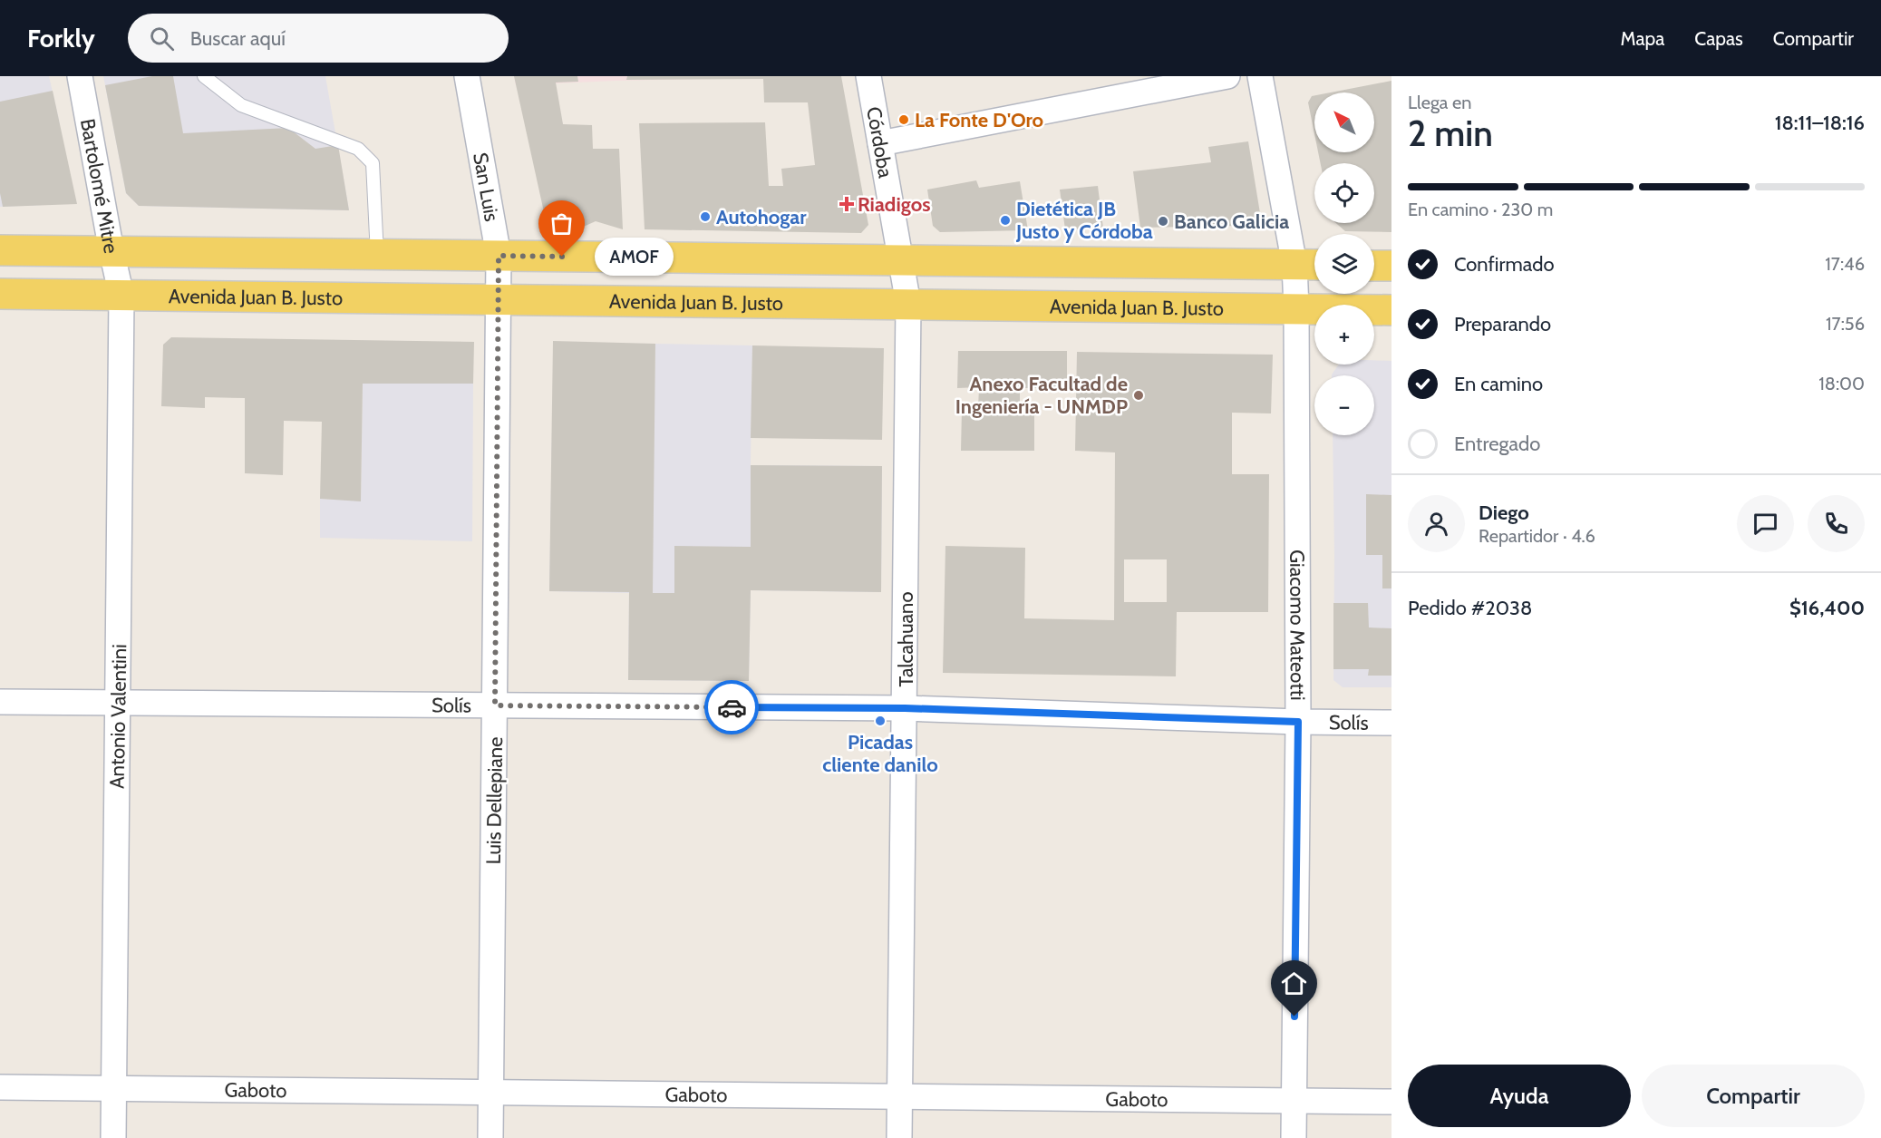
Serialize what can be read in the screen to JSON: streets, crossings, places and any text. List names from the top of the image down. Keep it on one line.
{"streets":{"main road":["Avenida Juan B. Justo"],"street":["Córdoba","Bartolomé Mitre","San Luis","Giacomo Mateotti","Talcahuano","Solís","Antonio Valentini","Luis Dellepiane","Gaboto"]},"crossings":[["Córdoba","Avenida Juan B. Justo"],["Córdoba","Talcahuano"],["Bartolomé Mitre","Avenida Juan B. Justo"],["Bartolomé Mitre","Antonio Valentini"],["San Luis","Avenida Juan B. Justo"],["San Luis","Luis Dellepiane"],["Avenida Juan B. Justo","Giacomo Mateotti"],["Avenida Juan B. Justo","Talcahuano"],["Avenida Juan B. Justo","Antonio Valentini"],["Avenida Juan B. Justo","Luis Dellepiane"],["Giacomo Mateotti","Solís"],["Giacomo Mateotti","Gaboto"],["Talcahuano","Solís"],["Talcahuano","Gaboto"],["Solís","Antonio Valentini"],["Solís","Luis Dellepiane"],["Antonio Valentini","Gaboto"],["Luis Dellepiane","Gaboto"]],"places":{"other":["La Fonte D'Oro","Autohogar","Dietética JB Justo y Córdoba","Banco Galicia","AMOF","Anexo Facultad de Ingeniería - UNMDP","Picadas cliente danilo"],"health":["Riadigos"]},"north":"top left","page":{"header":"Forkly","search":"Buscar aquí","nav":["Mapa","Capas","Compartir"],"heading":["2 min","Llega en","18:11–18:16"],"panel":["Diego","Repartidor · 4.6","Pedido #2038","$16,400"],"map_buttons":["+","−"],"bar":"En camino · 230 m","list":[["Confirmado","17:46"],["Preparando","17:56"],["En camino","18:00"],"Entregado"],"bubble":"AMOF","buttons":["Ayuda","Compartir"]}}
